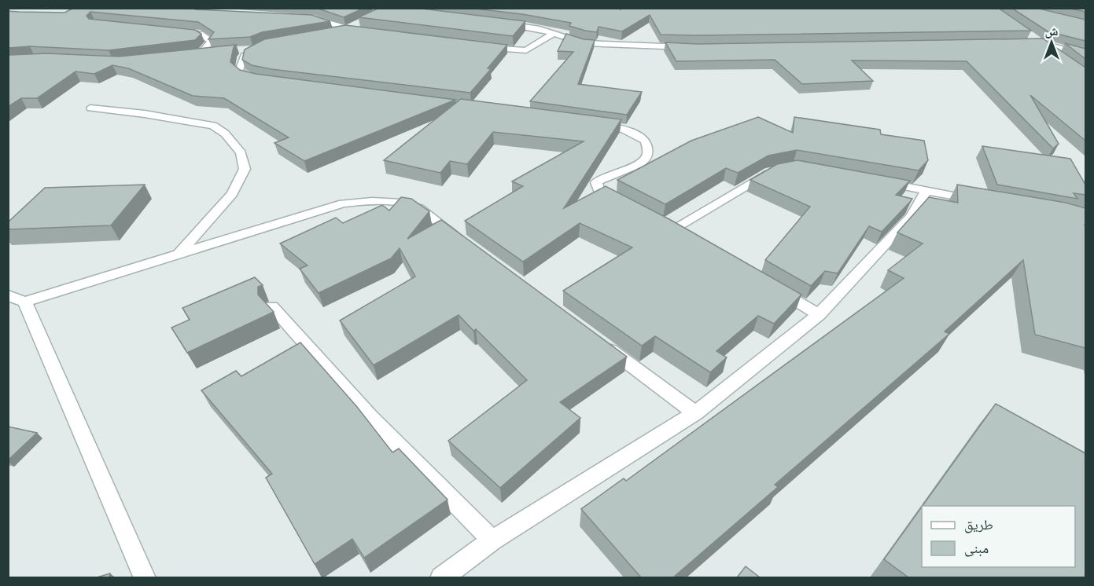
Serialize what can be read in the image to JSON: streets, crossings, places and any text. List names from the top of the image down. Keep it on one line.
{"legend":["طريق","مبنى"],"north":"top"}
